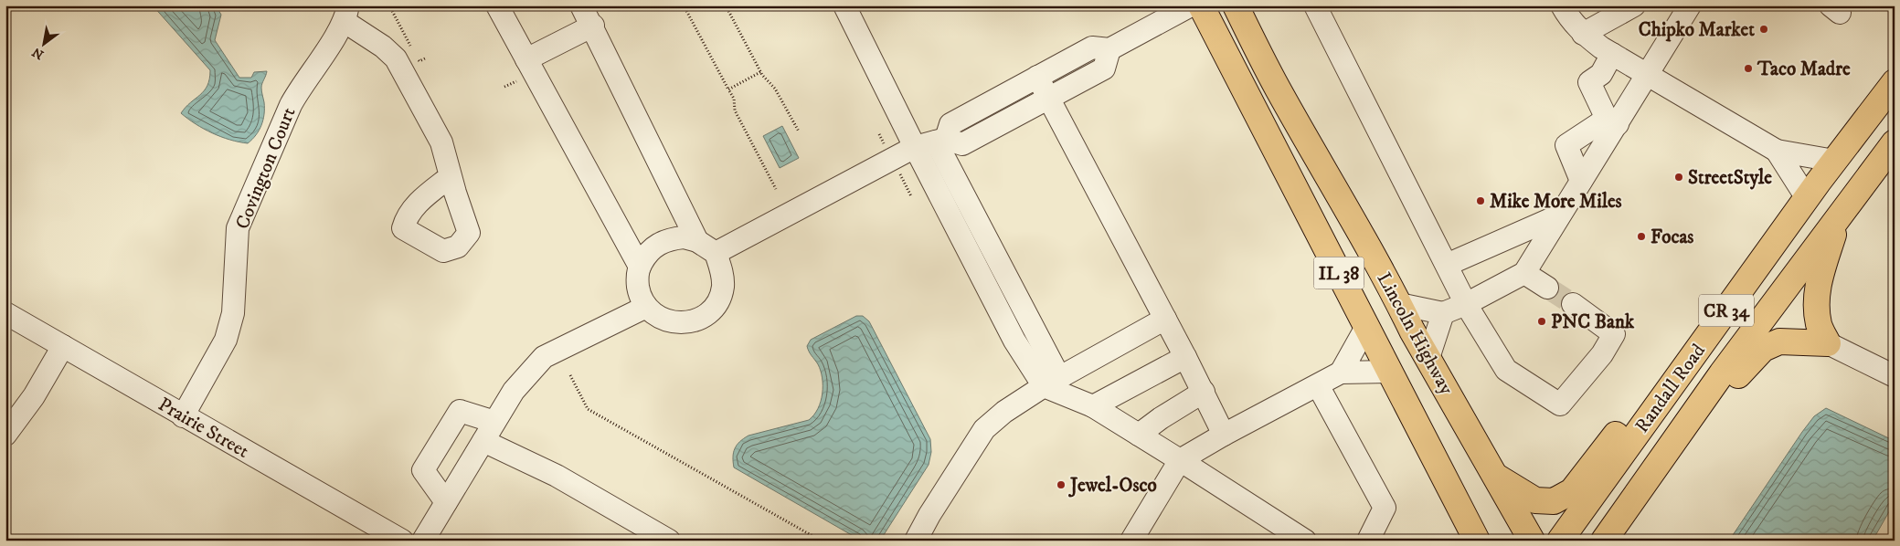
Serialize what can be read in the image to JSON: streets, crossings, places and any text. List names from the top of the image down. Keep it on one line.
{"streets":{"main road":["IL 38","CR 34","Lincoln Highway","Randall Road"],"street":["Covington Court","Prairie Street"]},"crossings":[["Covington Court","Prairie Street"]],"places":["Chipko Market","Taco Madre","StreetStyle","Mike More Miles","Focas","PNC Bank","Jewel-Osco"],"north":"bottom left"}
